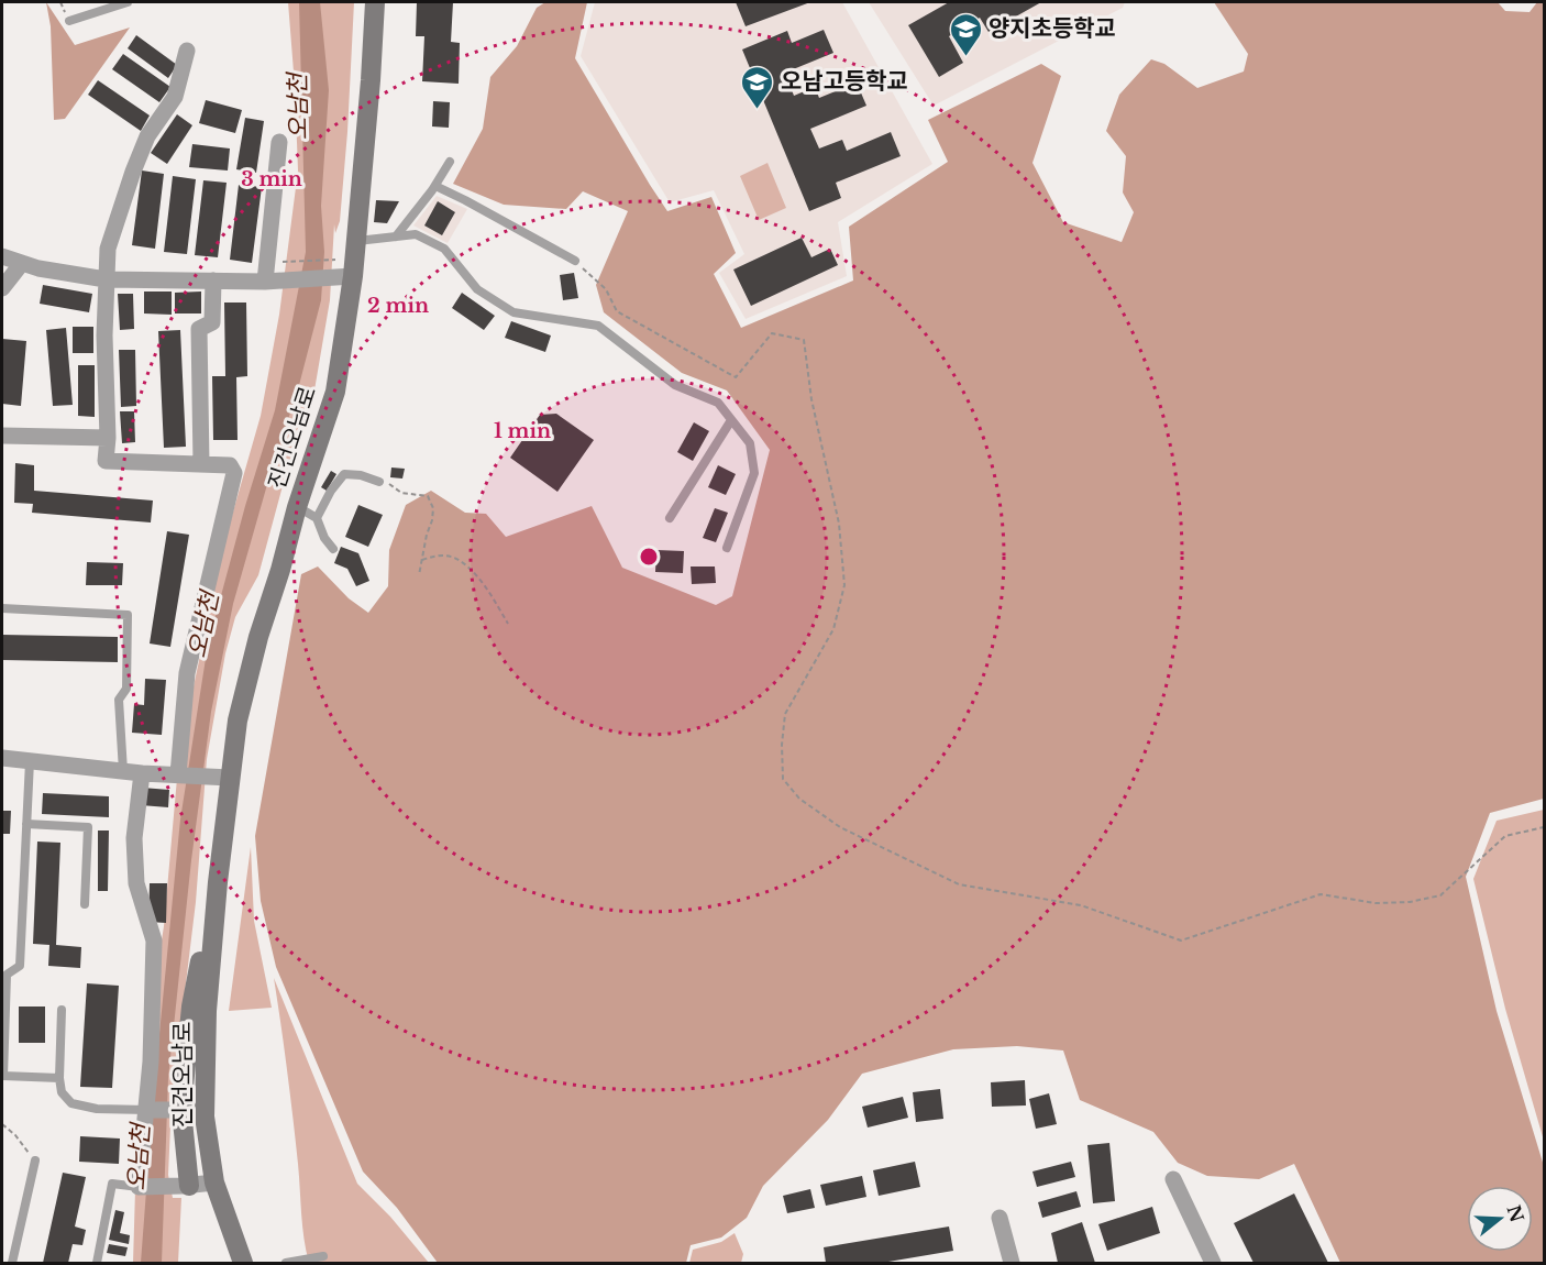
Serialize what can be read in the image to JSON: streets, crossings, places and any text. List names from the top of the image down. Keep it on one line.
{"streets":{"main road":["진건오남로"]},"water":["오남천"],"places":{"school or university":["양지초등학교","오남고등학교"]},"north":"right","rings":["3 min","2 min","1 min"]}
